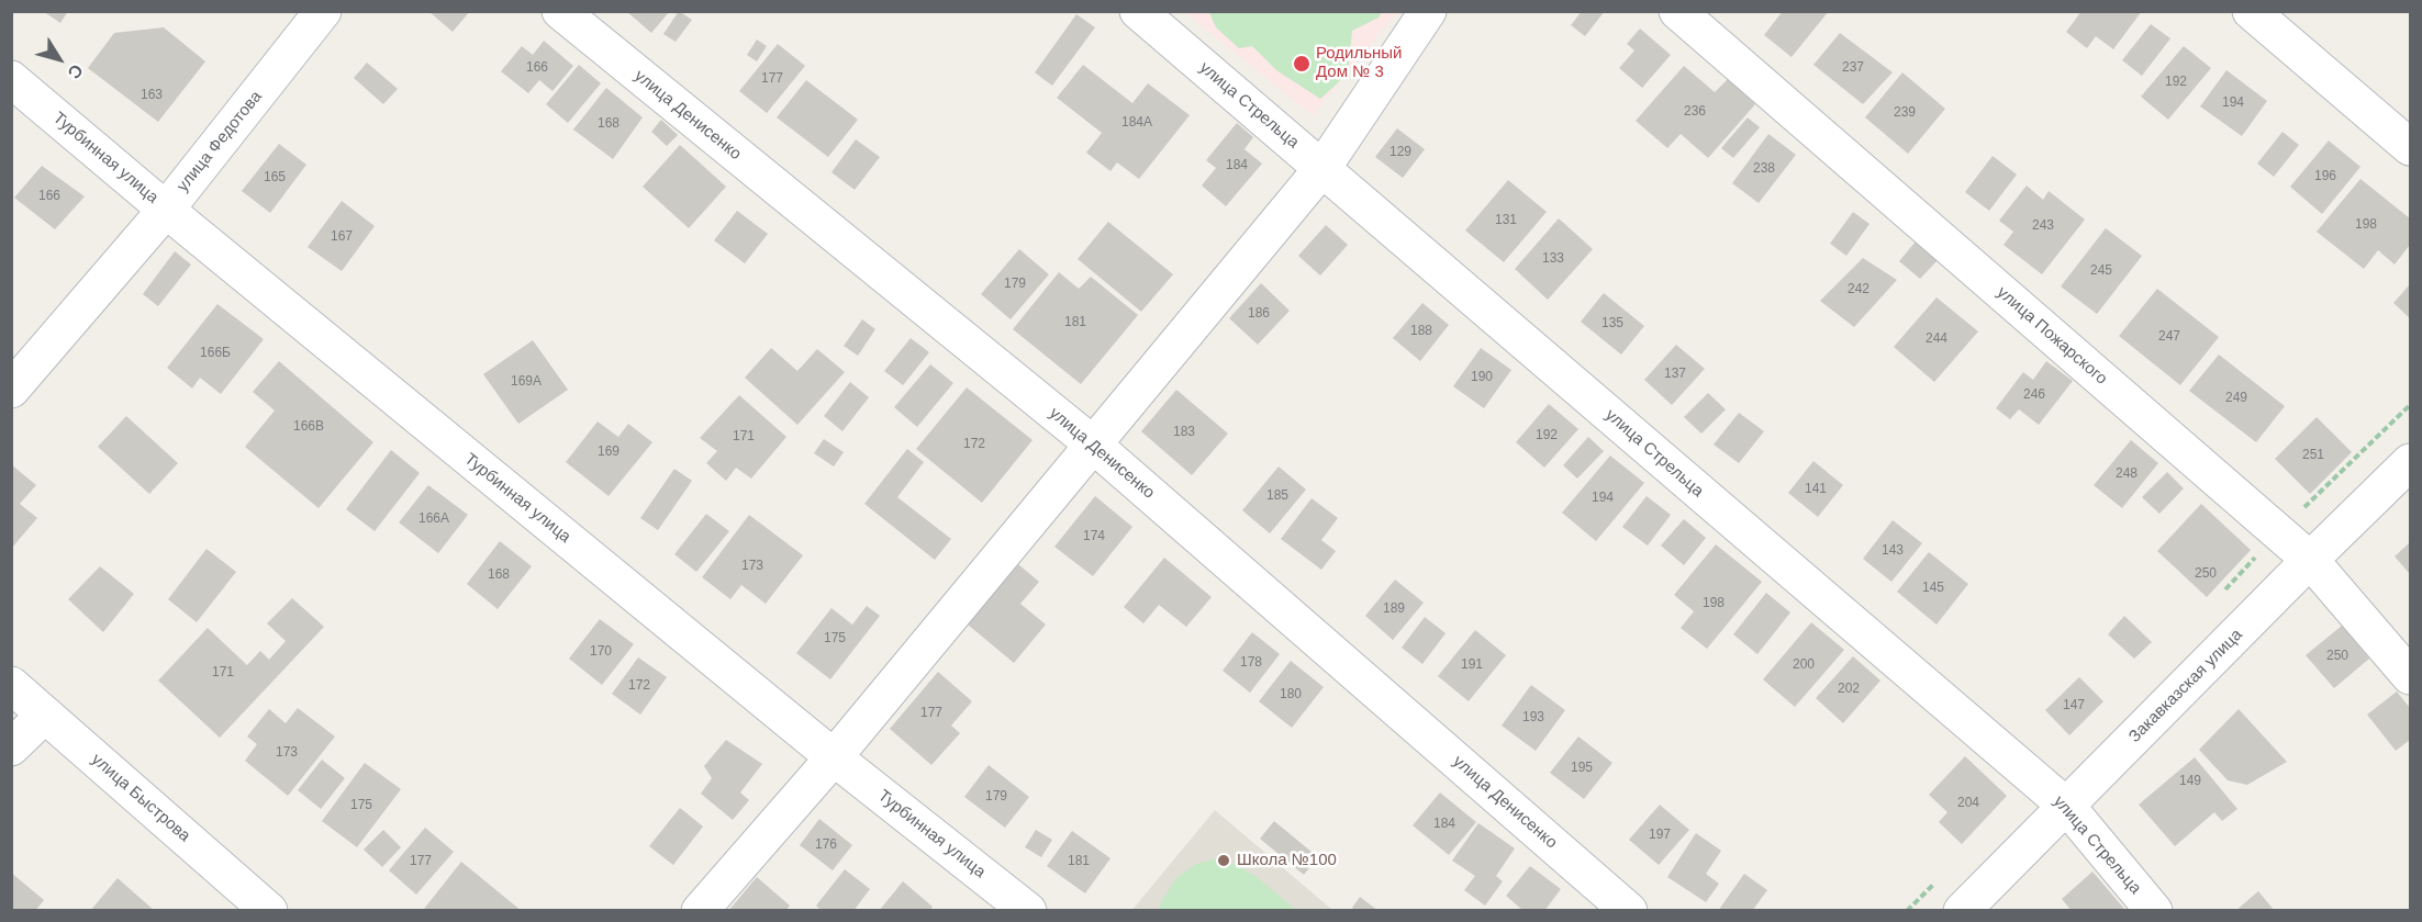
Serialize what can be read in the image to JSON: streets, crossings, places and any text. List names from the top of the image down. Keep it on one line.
{"streets":{"street":["улица Стрельца","улица Денисенко","улица Федотова","Турбинная улица","улица Пожарского","Закавказская улица","улица Быстрова"]},"crossings":[["улица Стрельца","Закавказская улица"],["улица Федотова","Турбинная улица"],["улица Пожарского","Закавказская улица"]],"places":["Родильный Дом № 3","Школа №100"],"house_numbers":["166","237","177","192","163","194","236","239","184А","168","129","184","238","196","165","166","131","198","243","167","133","245","179","242","186","181","135","188","247","244","166Б","137","190","169А","246","249","166В","183","192","171","172","169","251","248","141","185","194","166А","174","143","173","250","168","145","198","189","175","170","250","178","191","200","171","172","202","180","147","177","193","173","195","149","179","204","175","184","197","176","177","181"],"north":"bottom right"}
